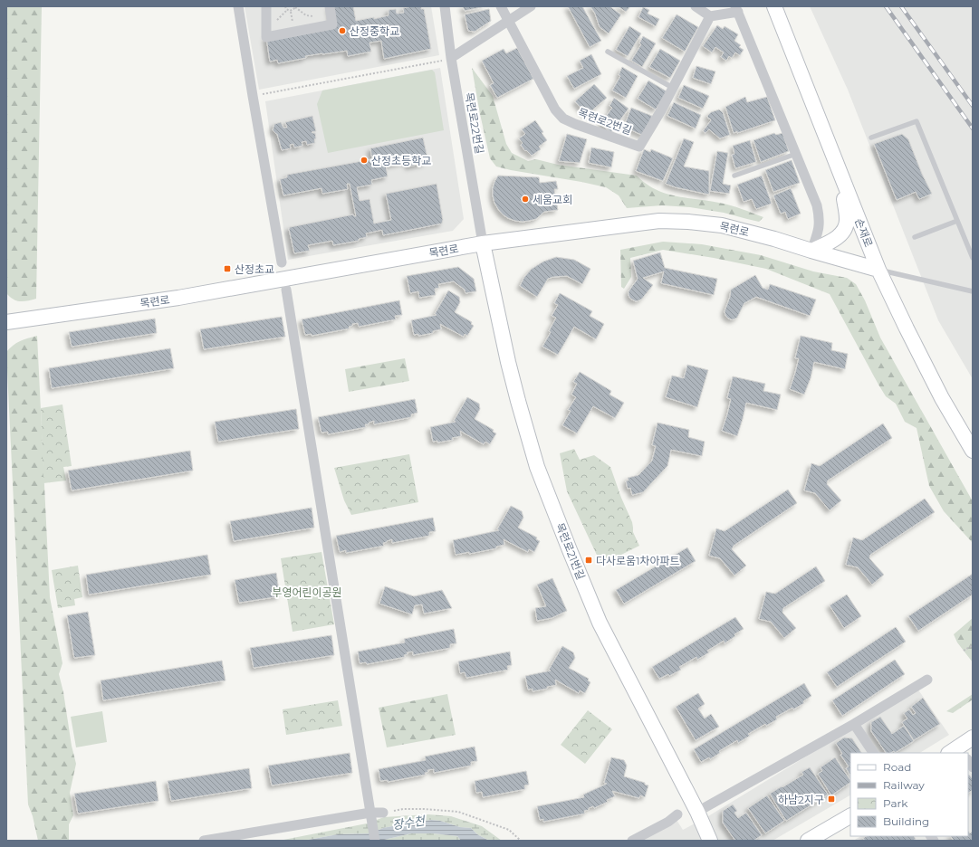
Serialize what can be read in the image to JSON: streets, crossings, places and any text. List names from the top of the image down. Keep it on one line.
{"streets":{"main road":["목련로","손재로","목련로21번길"],"street":["목련로2번길","목련로22번길"]},"crossings":[["목련로22번길","목련로"],["목련로22번길","목련로21번길"],["목련로","손재로"],["목련로","목련로21번길"]],"water":["장수천"],"parks":["부영어린이공원"],"places":{"other":["산정중학교","산정초등학교","세움교회"],"transit":["산정초교","다사로움1차아파트","하남2지구"]},"legend":["Road","Railway","Park","Building"]}
